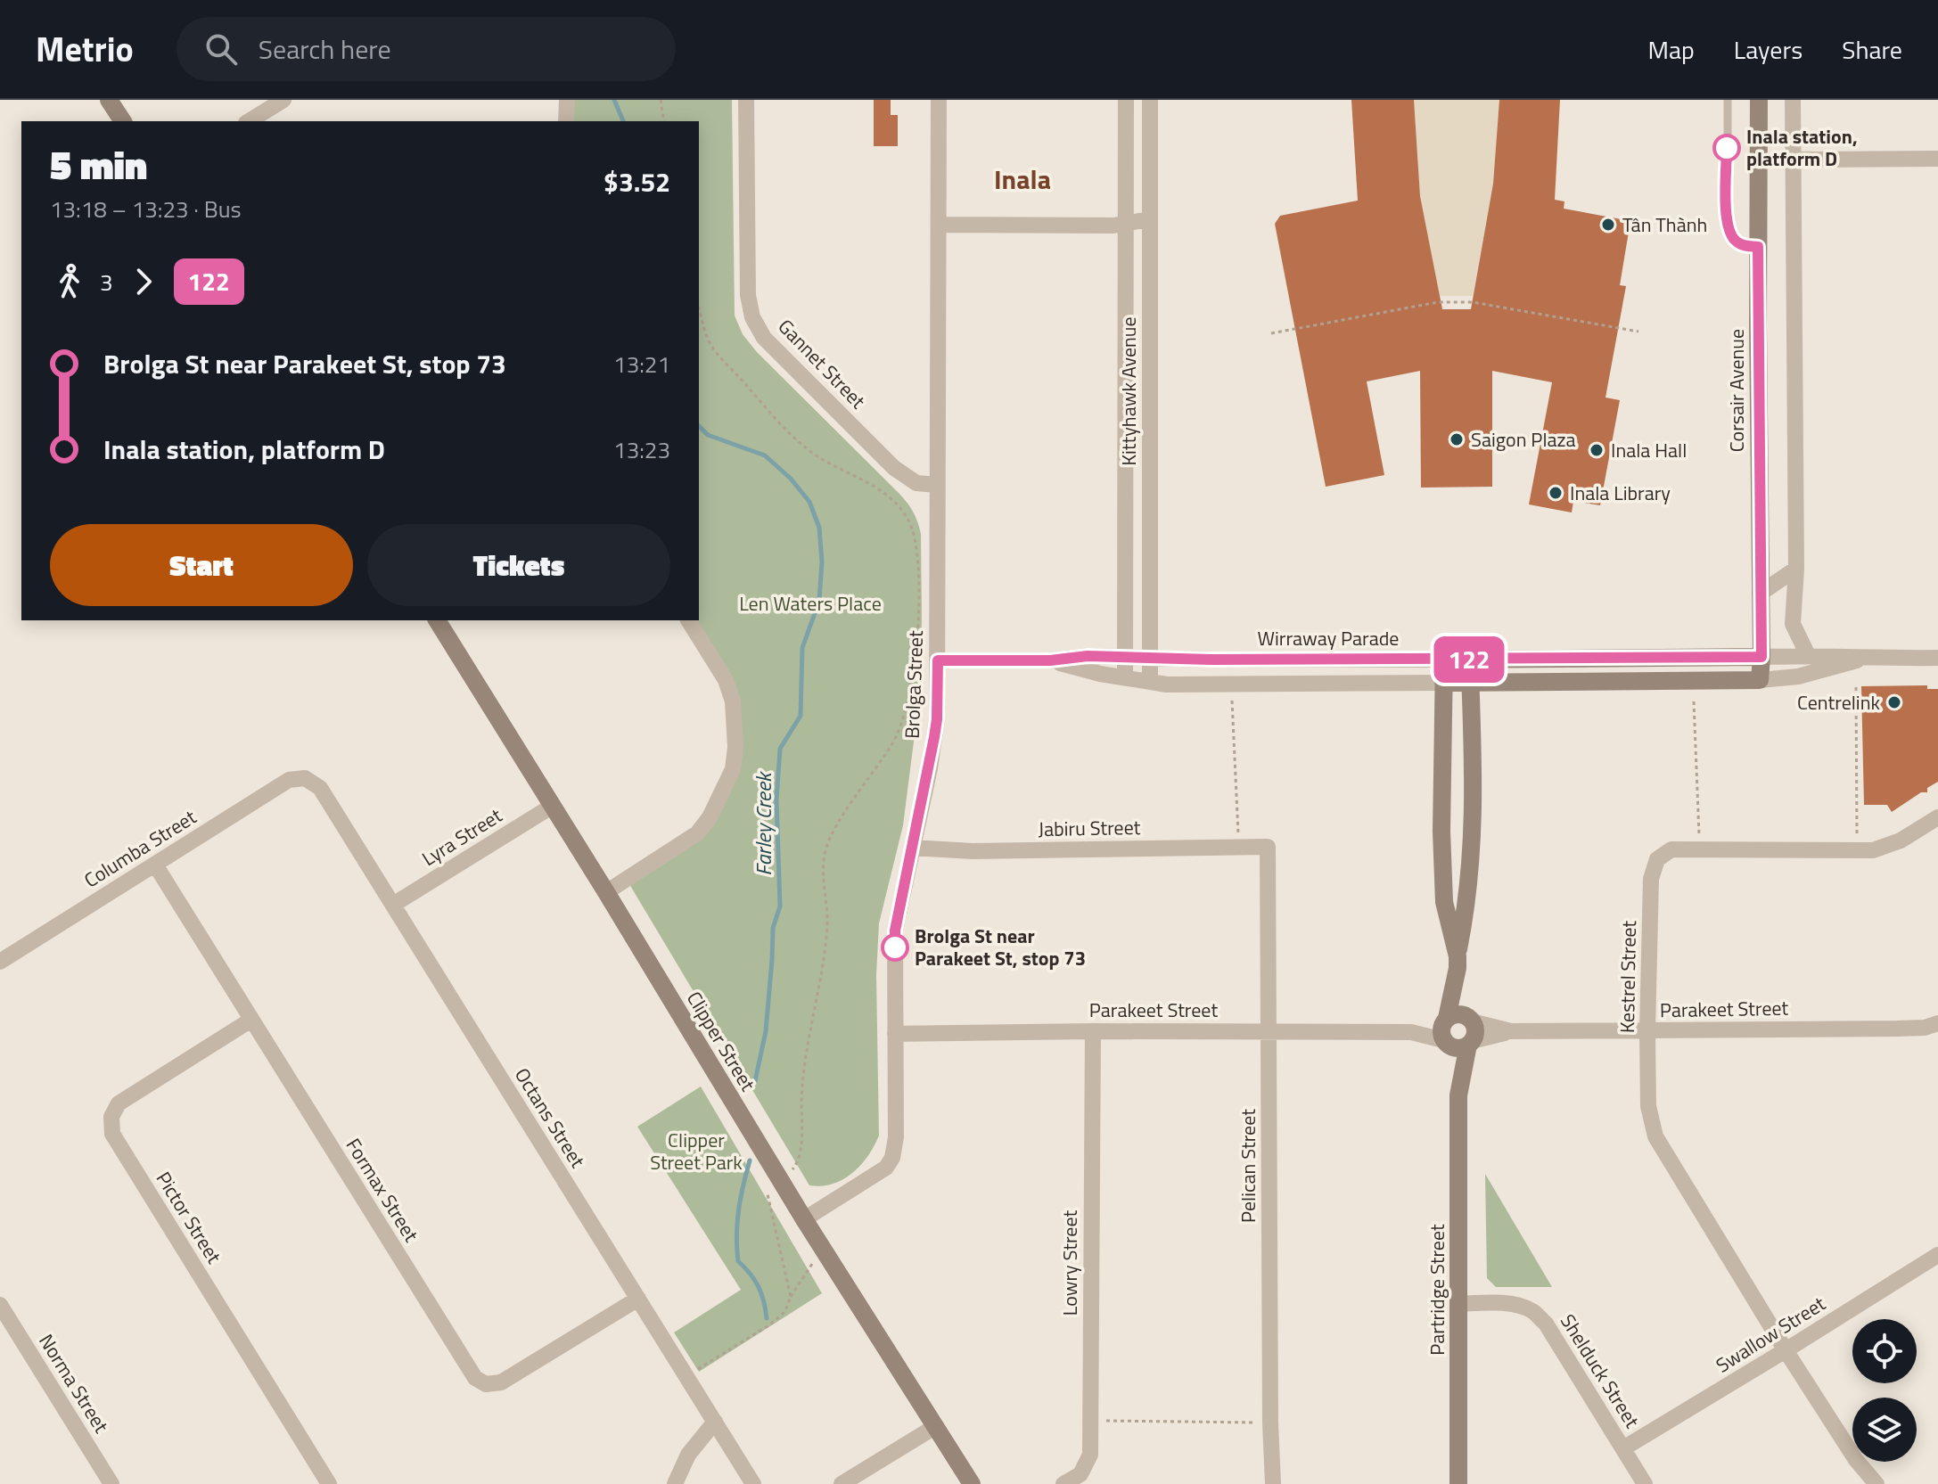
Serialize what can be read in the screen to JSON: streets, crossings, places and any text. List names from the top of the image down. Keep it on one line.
{"streets":{"street":["Gannet Street","Corsair Avenue","Kittyhawk Avenue","Wirraway Parade","Brolga Street","Jabiru Street","Lyra Street","Columba Street","Kestrel Street","Parakeet Street","Clipper Street","Octans Street","Pelican Street","Formax Street","Pictor Street","Lowry Street","Partridge Street","Swallow Street","Shelduck Street","Norma Street"]},"crossings":[["Gannet Street","Brolga Street"],["Corsair Avenue","Wirraway Parade"],["Kittyhawk Avenue","Wirraway Parade"],["Wirraway Parade","Brolga Street"],["Wirraway Parade","Partridge Street"],["Brolga Street","Jabiru Street"],["Brolga Street","Parakeet Street"],["Brolga Street","Clipper Street"],["Jabiru Street","Pelican Street"],["Lyra Street","Clipper Street"],["Lyra Street","Octans Street"],["Columba Street","Octans Street"],["Columba Street","Formax Street"],["Kestrel Street","Parakeet Street"],["Kestrel Street","Swallow Street"],["Parakeet Street","Pelican Street"],["Parakeet Street","Lowry Street"],["Parakeet Street","Partridge Street"],["Octans Street","Formax Street"],["Formax Street","Pictor Street"],["Partridge Street","Shelduck Street"],["Swallow Street","Shelduck Street"]],"districts":["Inala"],"water":["Farley Creek"],"parks":["Len Waters Place","Clipper Street Park"],"places":["Inala station, platform D","Tân Thành","Saigon Plaza","Inala Hall","Inala Library","Centrelink","Brolga St near Parakeet St, stop 73"],"lines":["bus line 122"],"page":{"header":"Metrio","search":"Search here","nav":["Map","Layers","Share"],"on_map":"122","heading":["5 min","13:18 – 13:23 · Bus","$3.52"],"legs":["3","122"],"list":[{"name":"Brolga St near Parakeet St, stop 73","value":"13:21"},{"name":"Inala station, platform D","value":"13:23"}],"buttons":["Start","Tickets"]}}
